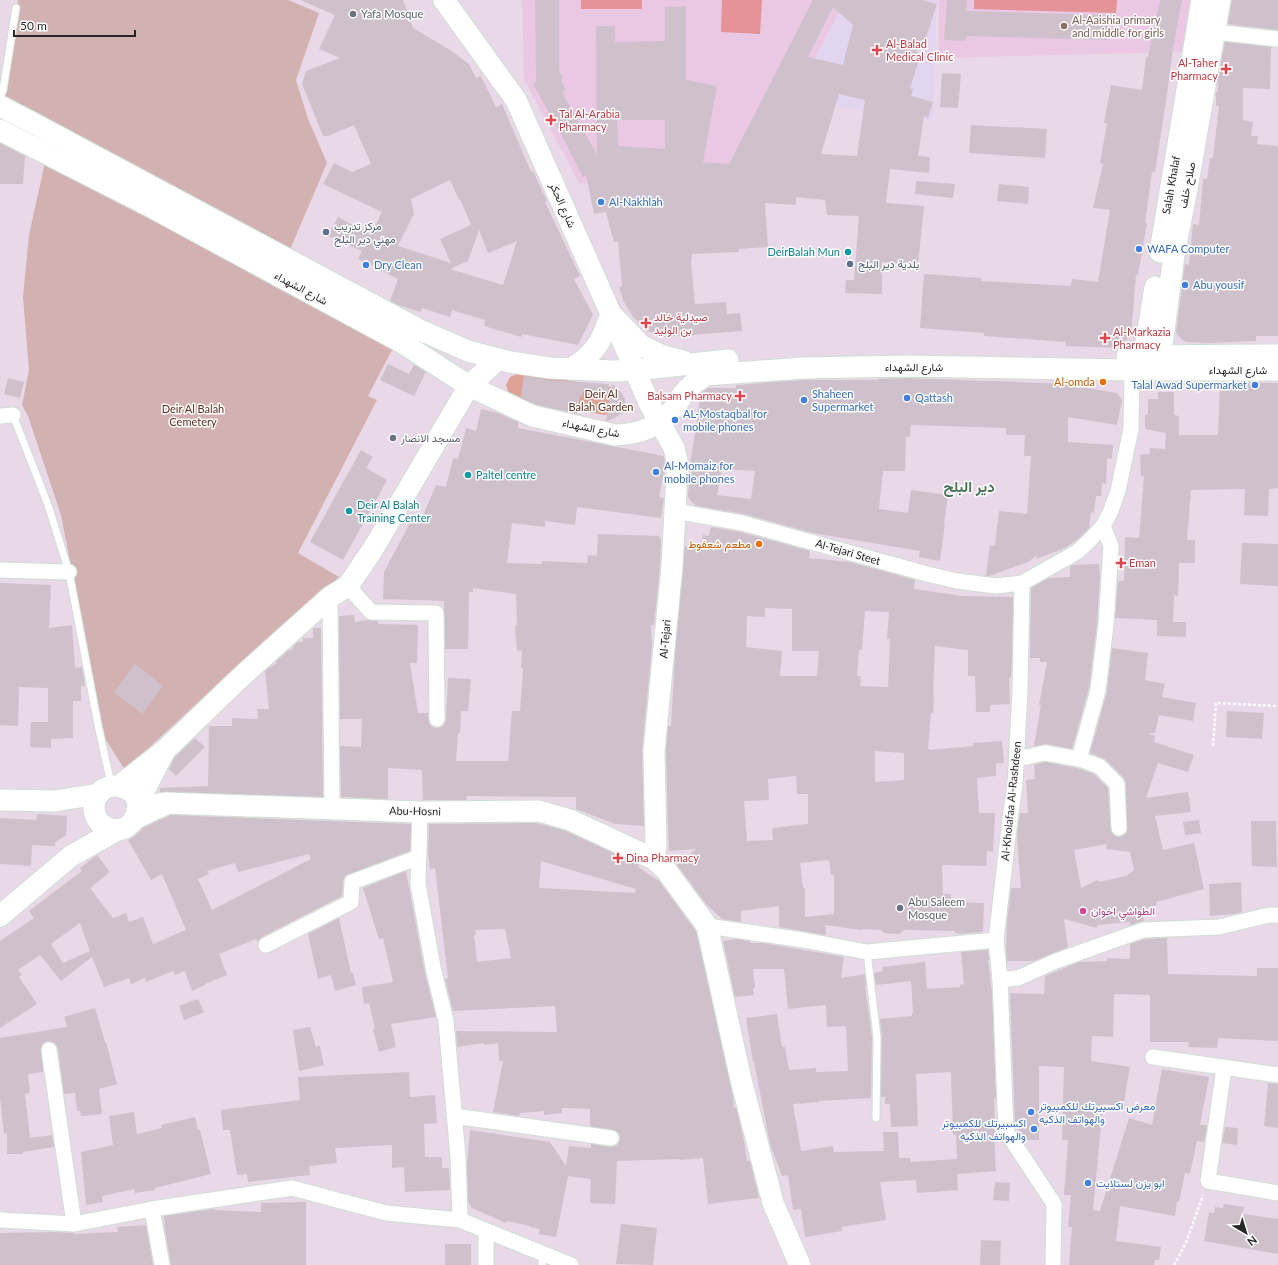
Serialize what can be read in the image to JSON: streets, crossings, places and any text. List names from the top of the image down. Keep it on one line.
{"streets":{"main road":["Salah Khalaf","صلاح خلف","شارع الحكر","شارع الشهداء","Al-Tejari","Abu-Hosni"],"street":["Al-Tejari Steet","Al-Kholafaa Al-Rashdeen"]},"crossings":[["Salah Khalaf","صلاح خلف"],["Salah Khalaf","شارع الشهداء"],["صلاح خلف","شارع الشهداء"],["شارع الحكر","شارع الشهداء"],["شارع الحكر","Al-Tejari"],["شارع الشهداء","Al-Tejari"],["Al-Tejari Steet","Al-Tejari"],["Al-Tejari Steet","Al-Kholafaa Al-Rashdeen"],["Al-Tejari","Abu-Hosni"]],"districts":["دير البلح"],"parks":["Deir Al Balah Garden","Deir Al Balah Cemetery"],"places":{"other":["Yafa Mosque","Al-Aaishia primary and middle for girls","Al-Nakhlah","مركز تدريب مهني دير البلح","WAFA Computer","DeirBalah Mun","بلدية دير البلح","Dry Clean","Abu yousif","Al-omda","Talal Awad Supermarket","Qattash","Shaheen Supermarket","AL-Mostaqbal for mobile phones","مسجد الانصار","Al-Momaiz for mobile phones","Paltel centre","Deir Al Balah Training Center","مطعم شعفوط","Abu Saleem Mosque","الطواشي اخوان","معرض اكسبيرتك للكمبيوتر والهواتف الذكيه","اكسبيرتك للكمبيوتر والهواتف الذكيه","ابو يزن لستلايت"],"health":["Al-Balad Medical Clinic","Al-Taher Pharmacy","Tal Al-Arabia Pharmacy","صيدلية خالد بن الوليد","Al-Markazia Pharmacy","Balsam Pharmacy","Eman","Dina Pharmacy"]},"scale_bar":"50 m","north":"bottom right"}
